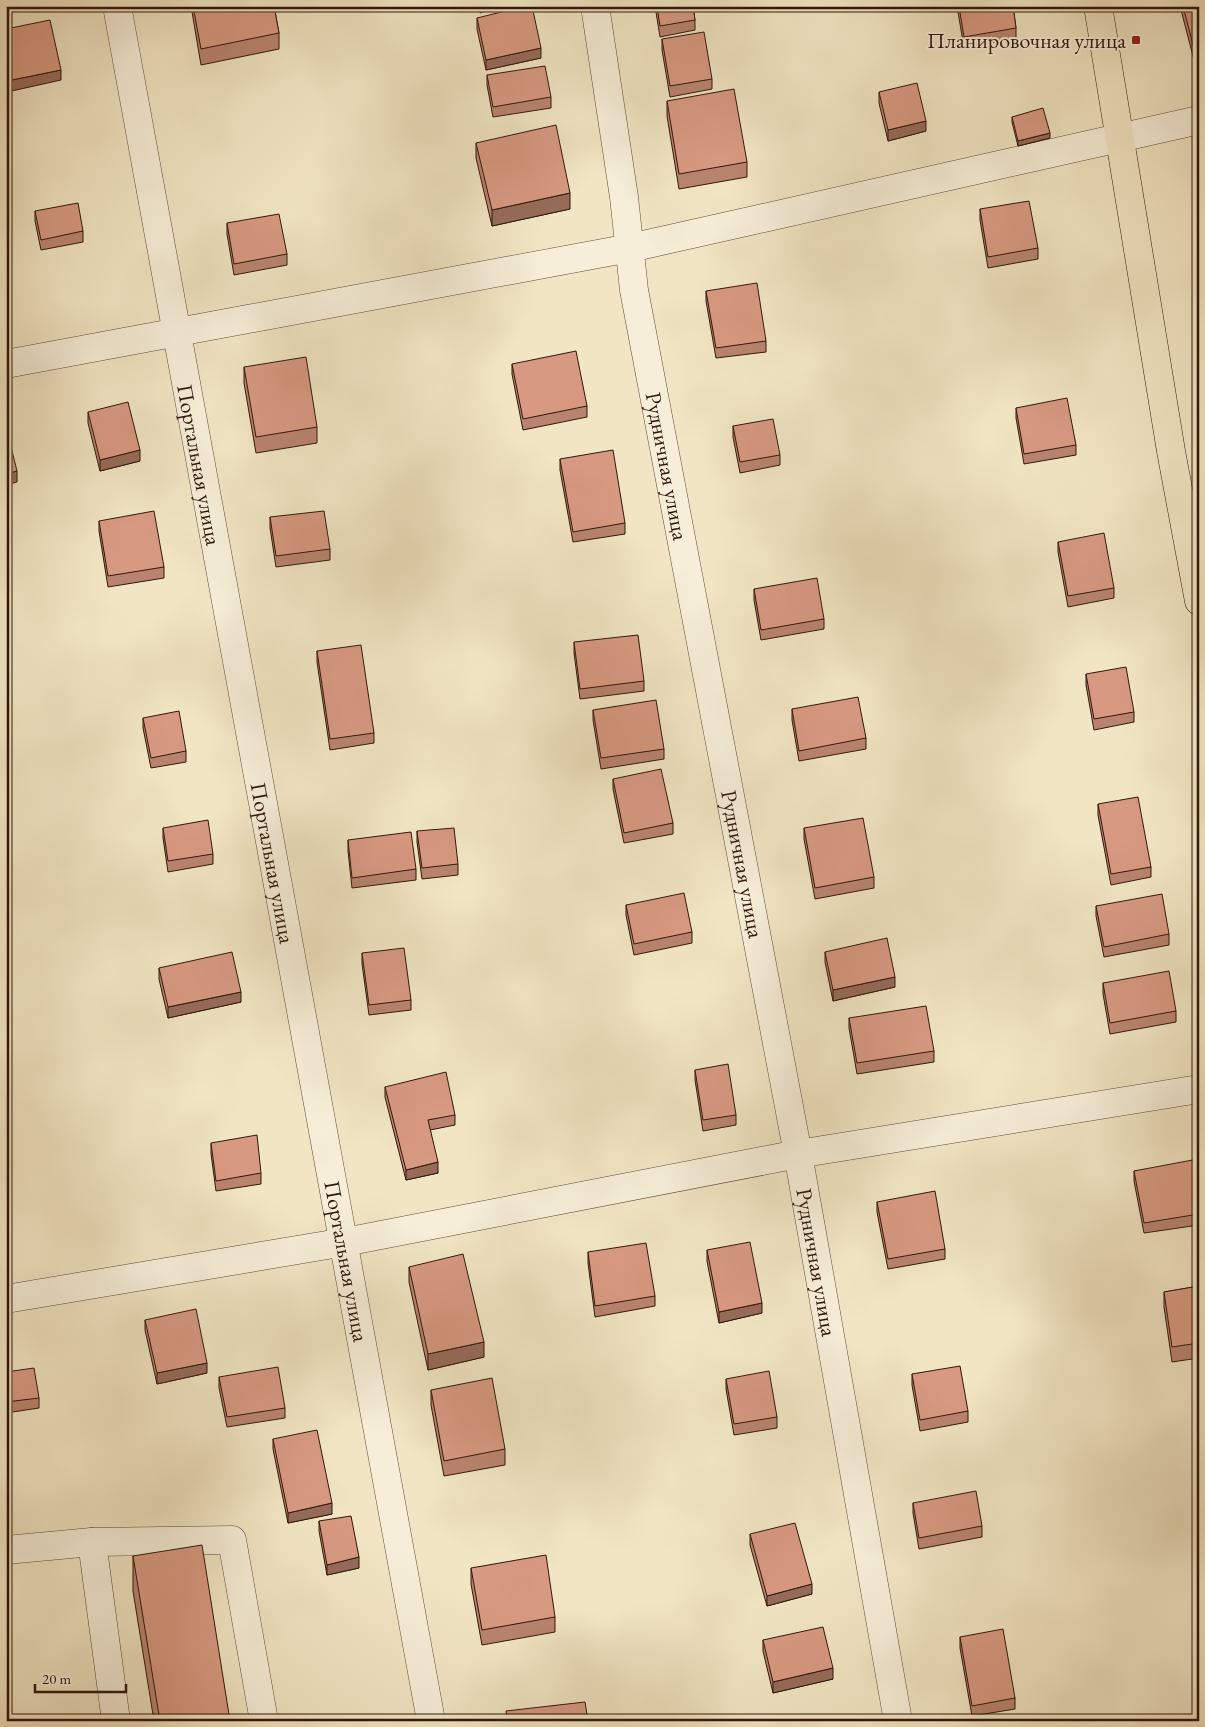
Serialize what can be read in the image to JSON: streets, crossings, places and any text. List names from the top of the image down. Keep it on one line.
{"streets":{"street":["Портальная улица","Рудничная улица"]},"places":{"transit":["Планировочная улица"]},"scale_bar":"20 m"}
